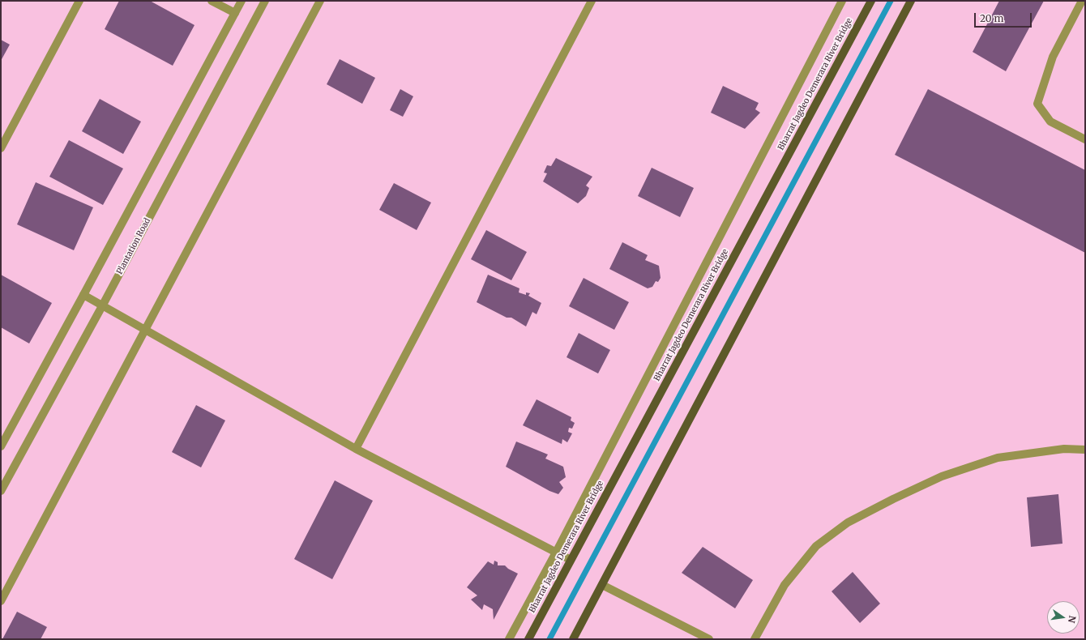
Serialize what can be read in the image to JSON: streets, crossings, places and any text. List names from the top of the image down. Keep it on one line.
{"streets":{"main road":["Bharrat Jagdeo Demerara River Bridge"],"street":["Plantation Road"]},"scale_bar":"20 m","north":"right"}
